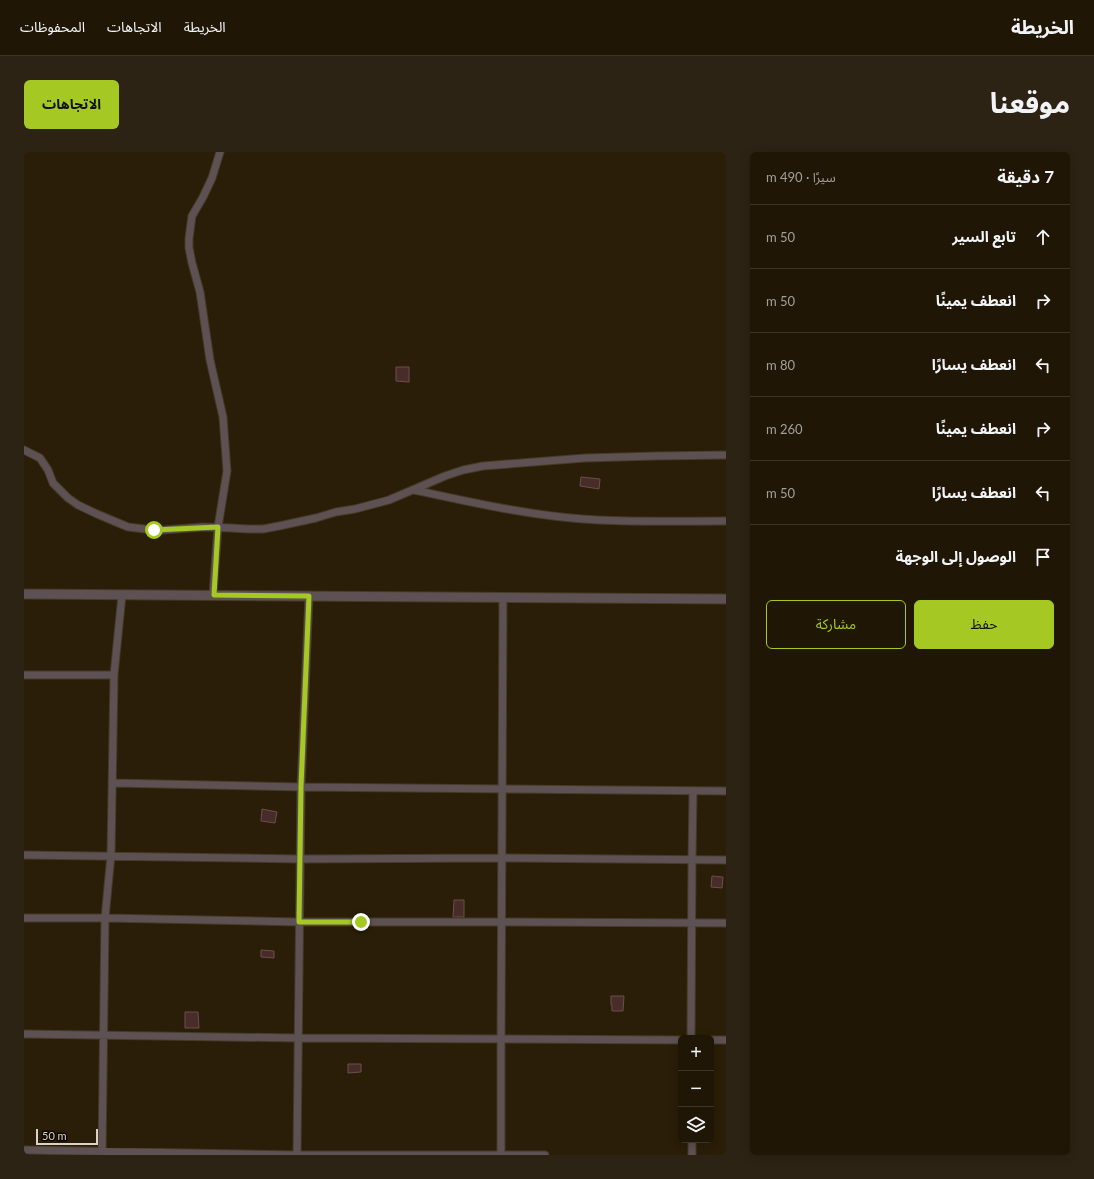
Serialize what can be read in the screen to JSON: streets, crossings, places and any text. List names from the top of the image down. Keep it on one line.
{"scale_bar":"50 m","page":{"header":"الخريطة","nav":["الخريطة","الاتجاهات","المحفوظات"],"title":"موقعنا","buttons":["الاتجاهات",["حفظ","مشاركة"]],"heading":["7 دقيقة","سيرًا · 490 m"],"list":[["تابع السير","50 m"],["انعطف يمينًا","50 m"],["انعطف يسارًا","80 m"],["انعطف يمينًا","260 m"],["انعطف يسارًا","50 m"],"الوصول إلى الوجهة"],"map_buttons":["+","−"],"scale":"50 m"}}
